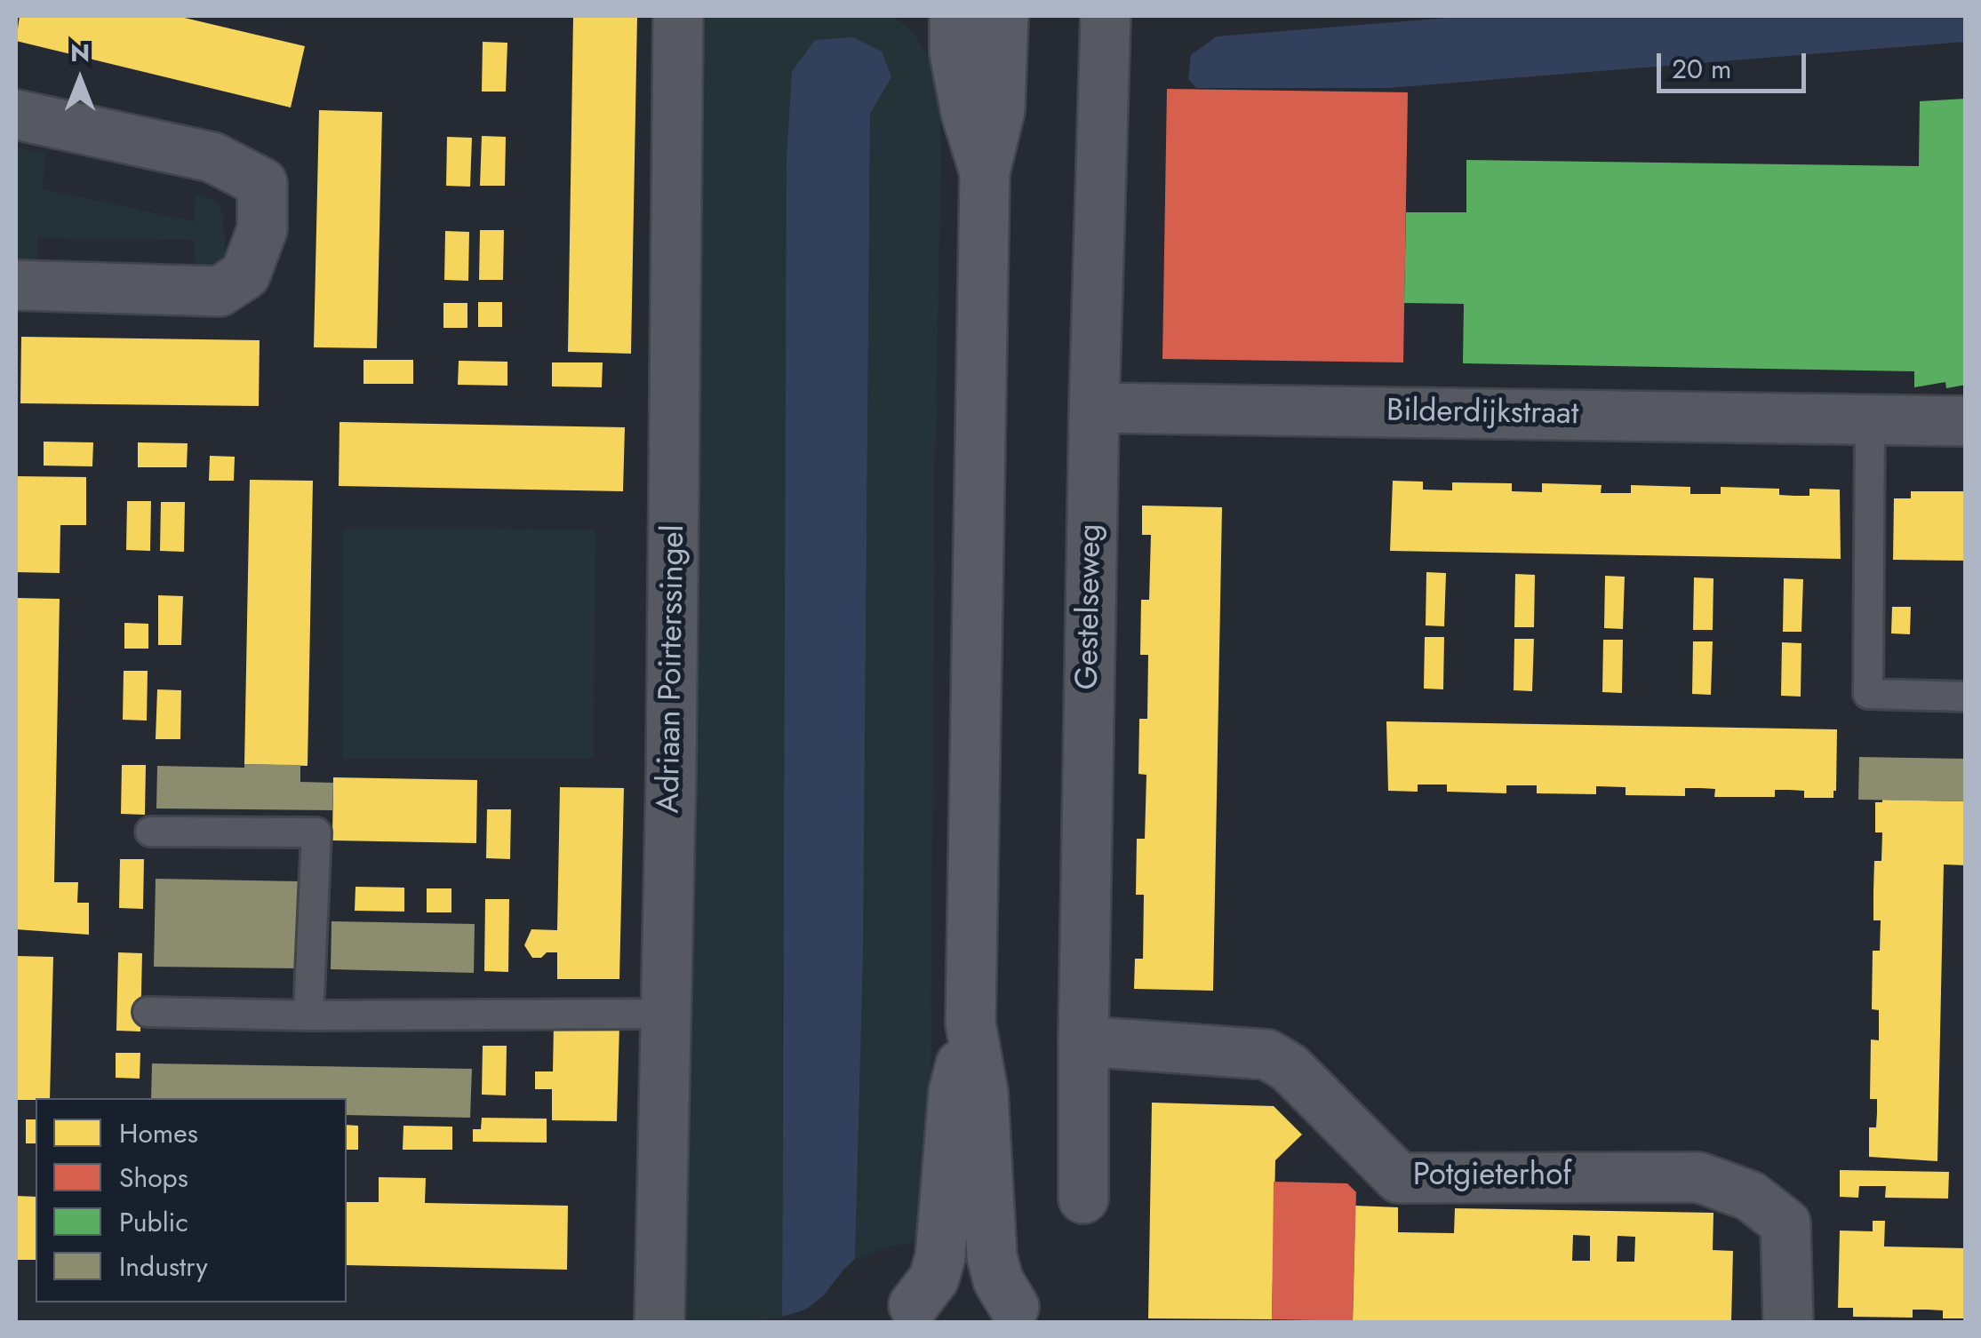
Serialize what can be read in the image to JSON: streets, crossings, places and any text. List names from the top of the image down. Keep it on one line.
{"streets":{"street":["Bilderdijkstraat","Gestelseweg","Adriaan Poirterssingel","Potgieterhof"]},"crossings":[["Bilderdijkstraat","Gestelseweg"],["Gestelseweg","Potgieterhof"]],"legend":["Homes","Shops","Public","Industry"],"scale_bar":"20 m","north":"top"}
